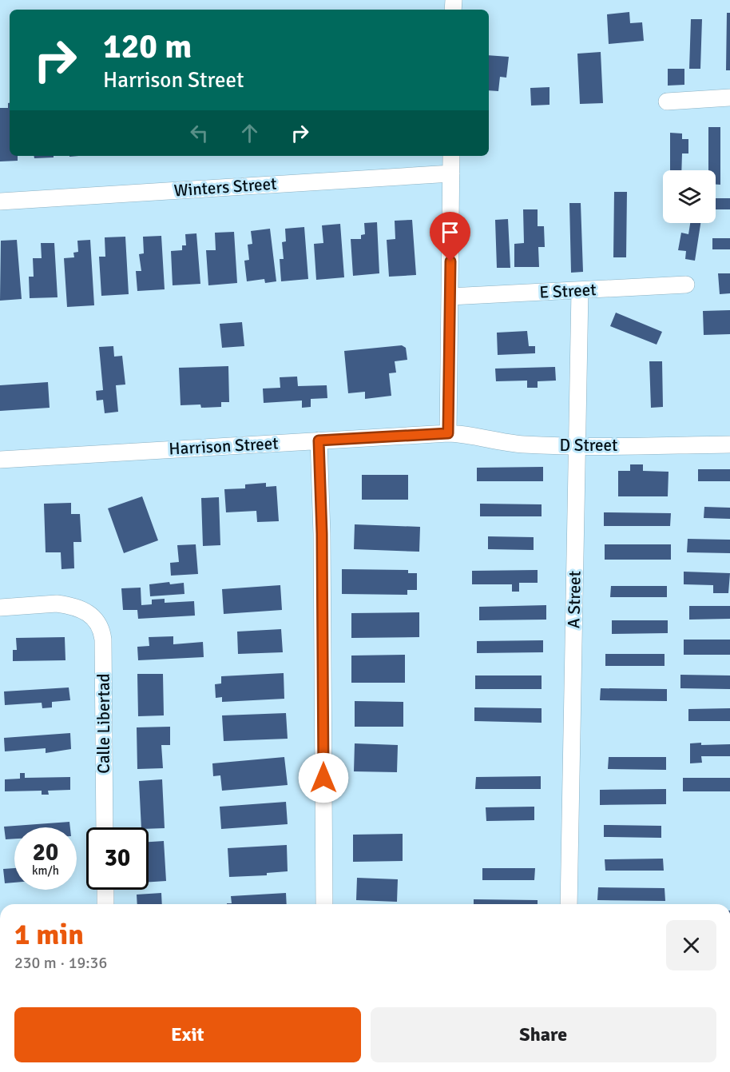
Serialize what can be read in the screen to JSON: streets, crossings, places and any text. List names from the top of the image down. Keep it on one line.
{"streets":{"street":["Winters Street","E Street","D Street","Harrison Street","A Street","Calle Libertad"]},"crossings":[["E Street","A Street"],["D Street","Harrison Street"],["D Street","A Street"]],"page":{"turn":["120 m","Harrison Street"],"speed":"20 km/h","limit":"30","heading":["1 min","230 m · 19:36"],"buttons":["Exit","Share"]}}
